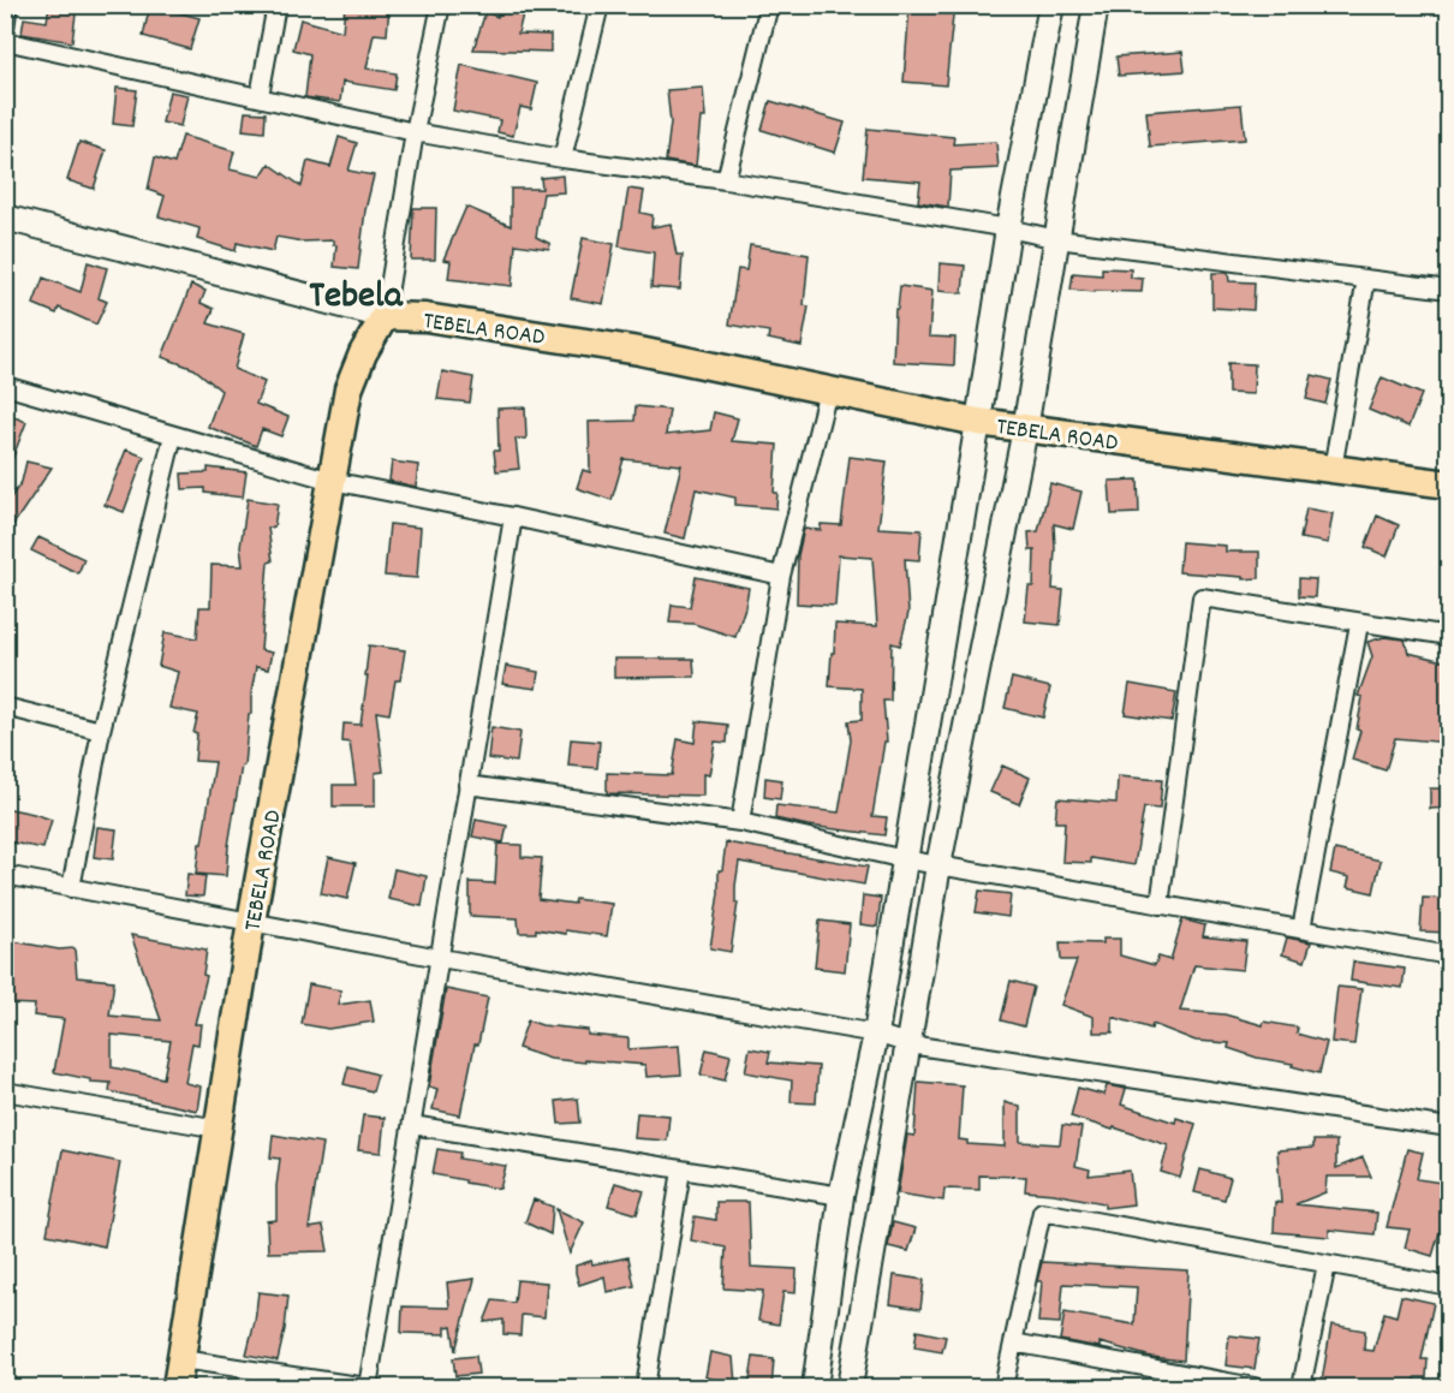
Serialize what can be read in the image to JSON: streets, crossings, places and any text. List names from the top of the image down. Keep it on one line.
{"streets":{"main road":["TEBELA ROAD"]},"districts":["Tebela"]}
